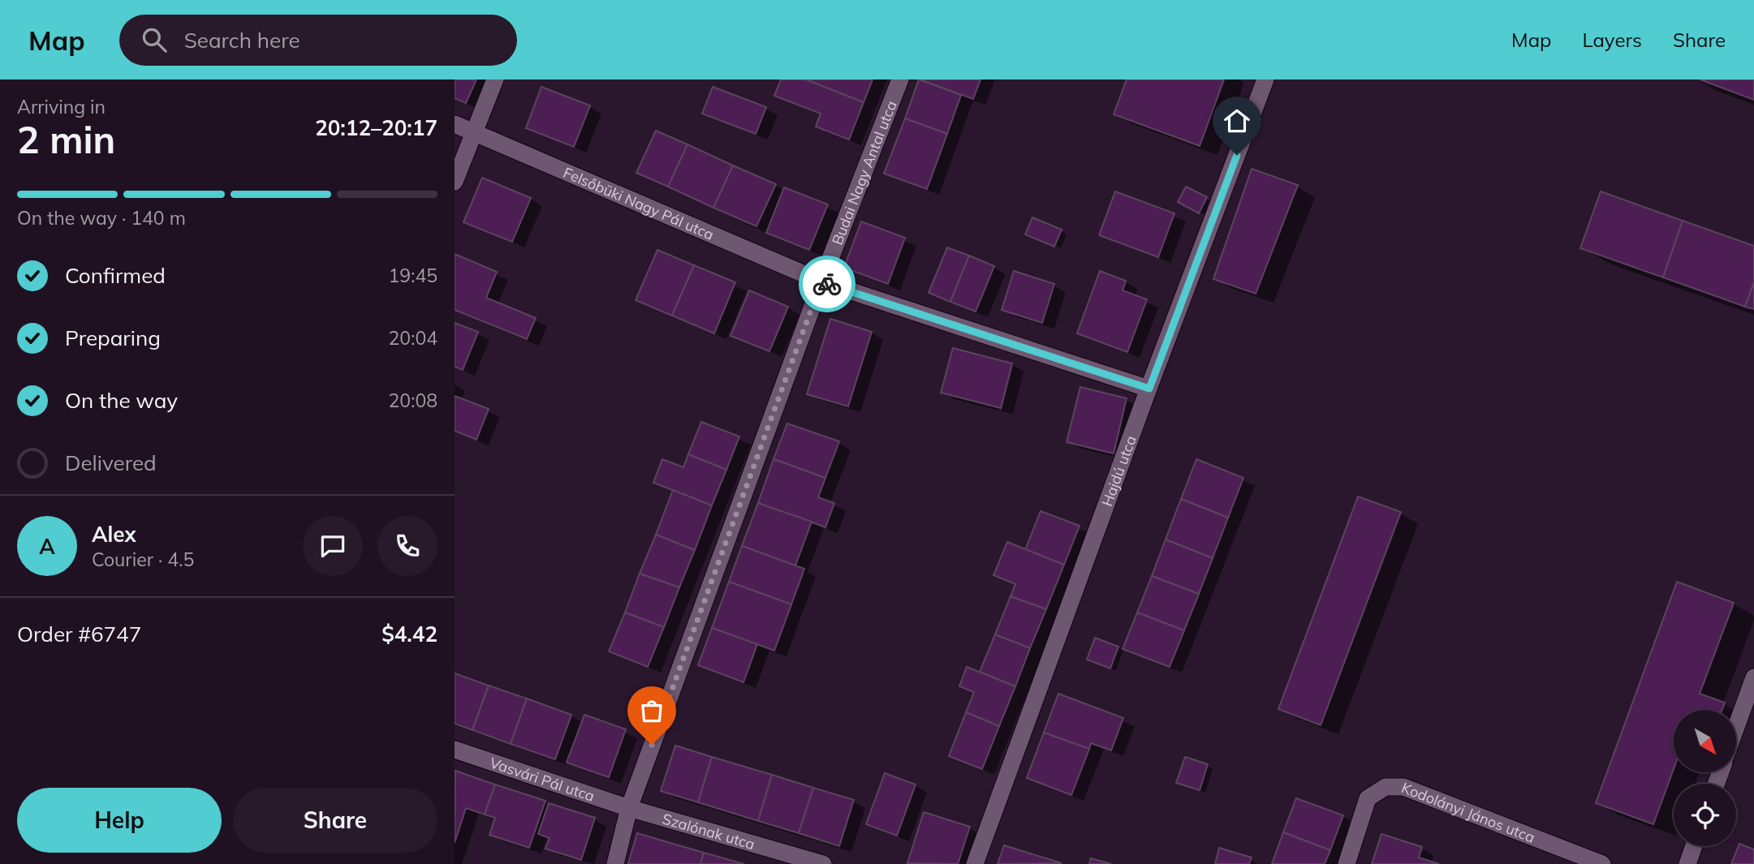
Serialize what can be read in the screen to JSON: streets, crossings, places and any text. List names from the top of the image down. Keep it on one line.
{"streets":{"street":["Budai Nagy Antal utca","Felsőbüki Nagy Pál utca","Hajdú utca","Vasvári Pál utca","Kodolányi János utca","Szalónak utca"]},"crossings":[["Budai Nagy Antal utca","Felsőbüki Nagy Pál utca"],["Budai Nagy Antal utca","Vasvári Pál utca"],["Budai Nagy Antal utca","Szalónak utca"],["Felsőbüki Nagy Pál utca","Hajdú utca"],["Vasvári Pál utca","Szalónak utca"]],"north":"bottom right","page":{"header":"Map","search":"Search here","nav":["Map","Layers","Share"],"heading":["2 min","Arriving in","20:12–20:17"],"panel":["Alex","Courier · 4.5","Order #6747","$4.42"],"bar":"On the way · 140 m","list":[["Confirmed","19:45"],["Preparing","20:04"],["On the way","20:08"],"Delivered"],"round":"A","buttons":["Help","Share"]}}
